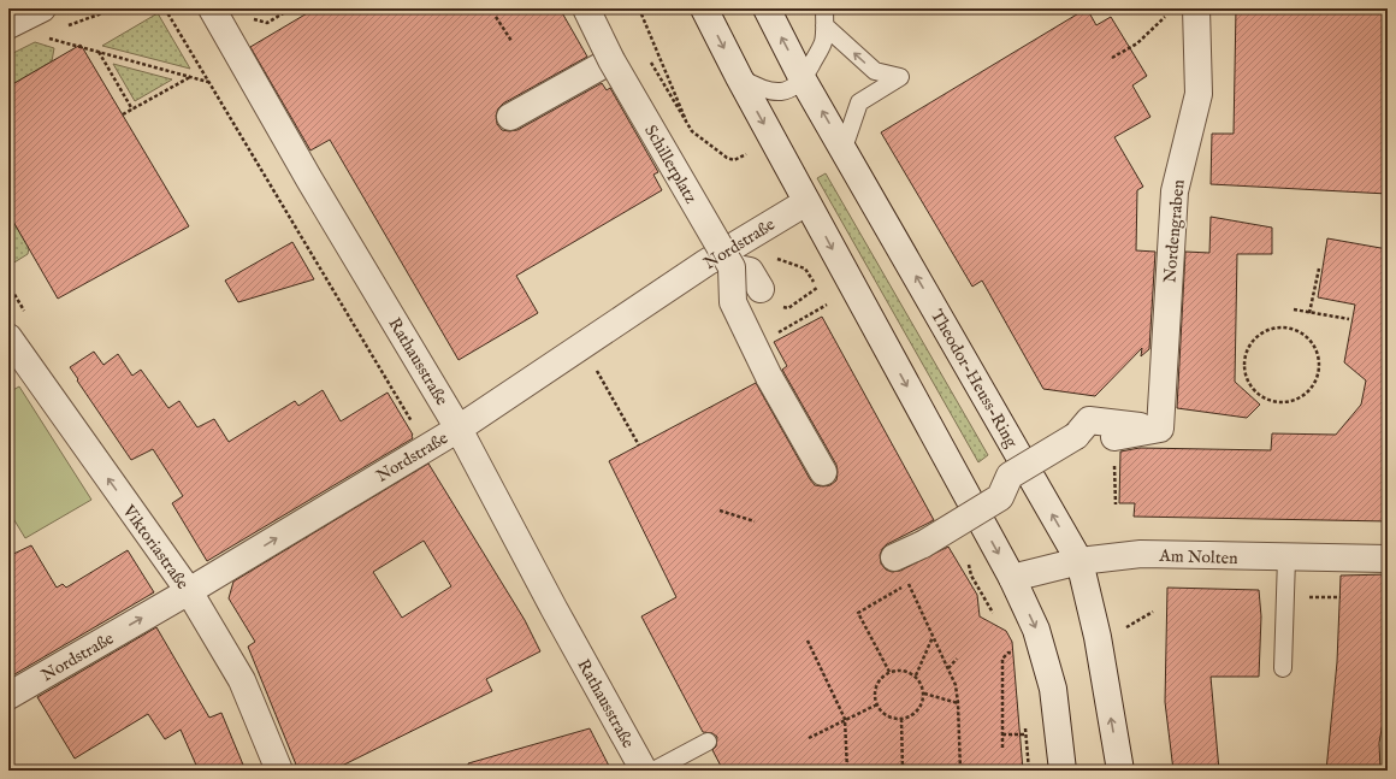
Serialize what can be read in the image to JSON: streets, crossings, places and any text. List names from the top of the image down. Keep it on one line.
{"streets":{"street":["Schillerplatz","Nordengraben","Nordstraße","Rathausstraße","Theodor-Heuss-Ring","Viktoriastraße","Am Nolten"]},"crossings":[["Nordstraße","Rathausstraße"],["Nordstraße","Viktoriastraße"],["Theodor-Heuss-Ring","Am Nolten"]],"one_way":["Nordstraße","Viktoriastraße"]}
